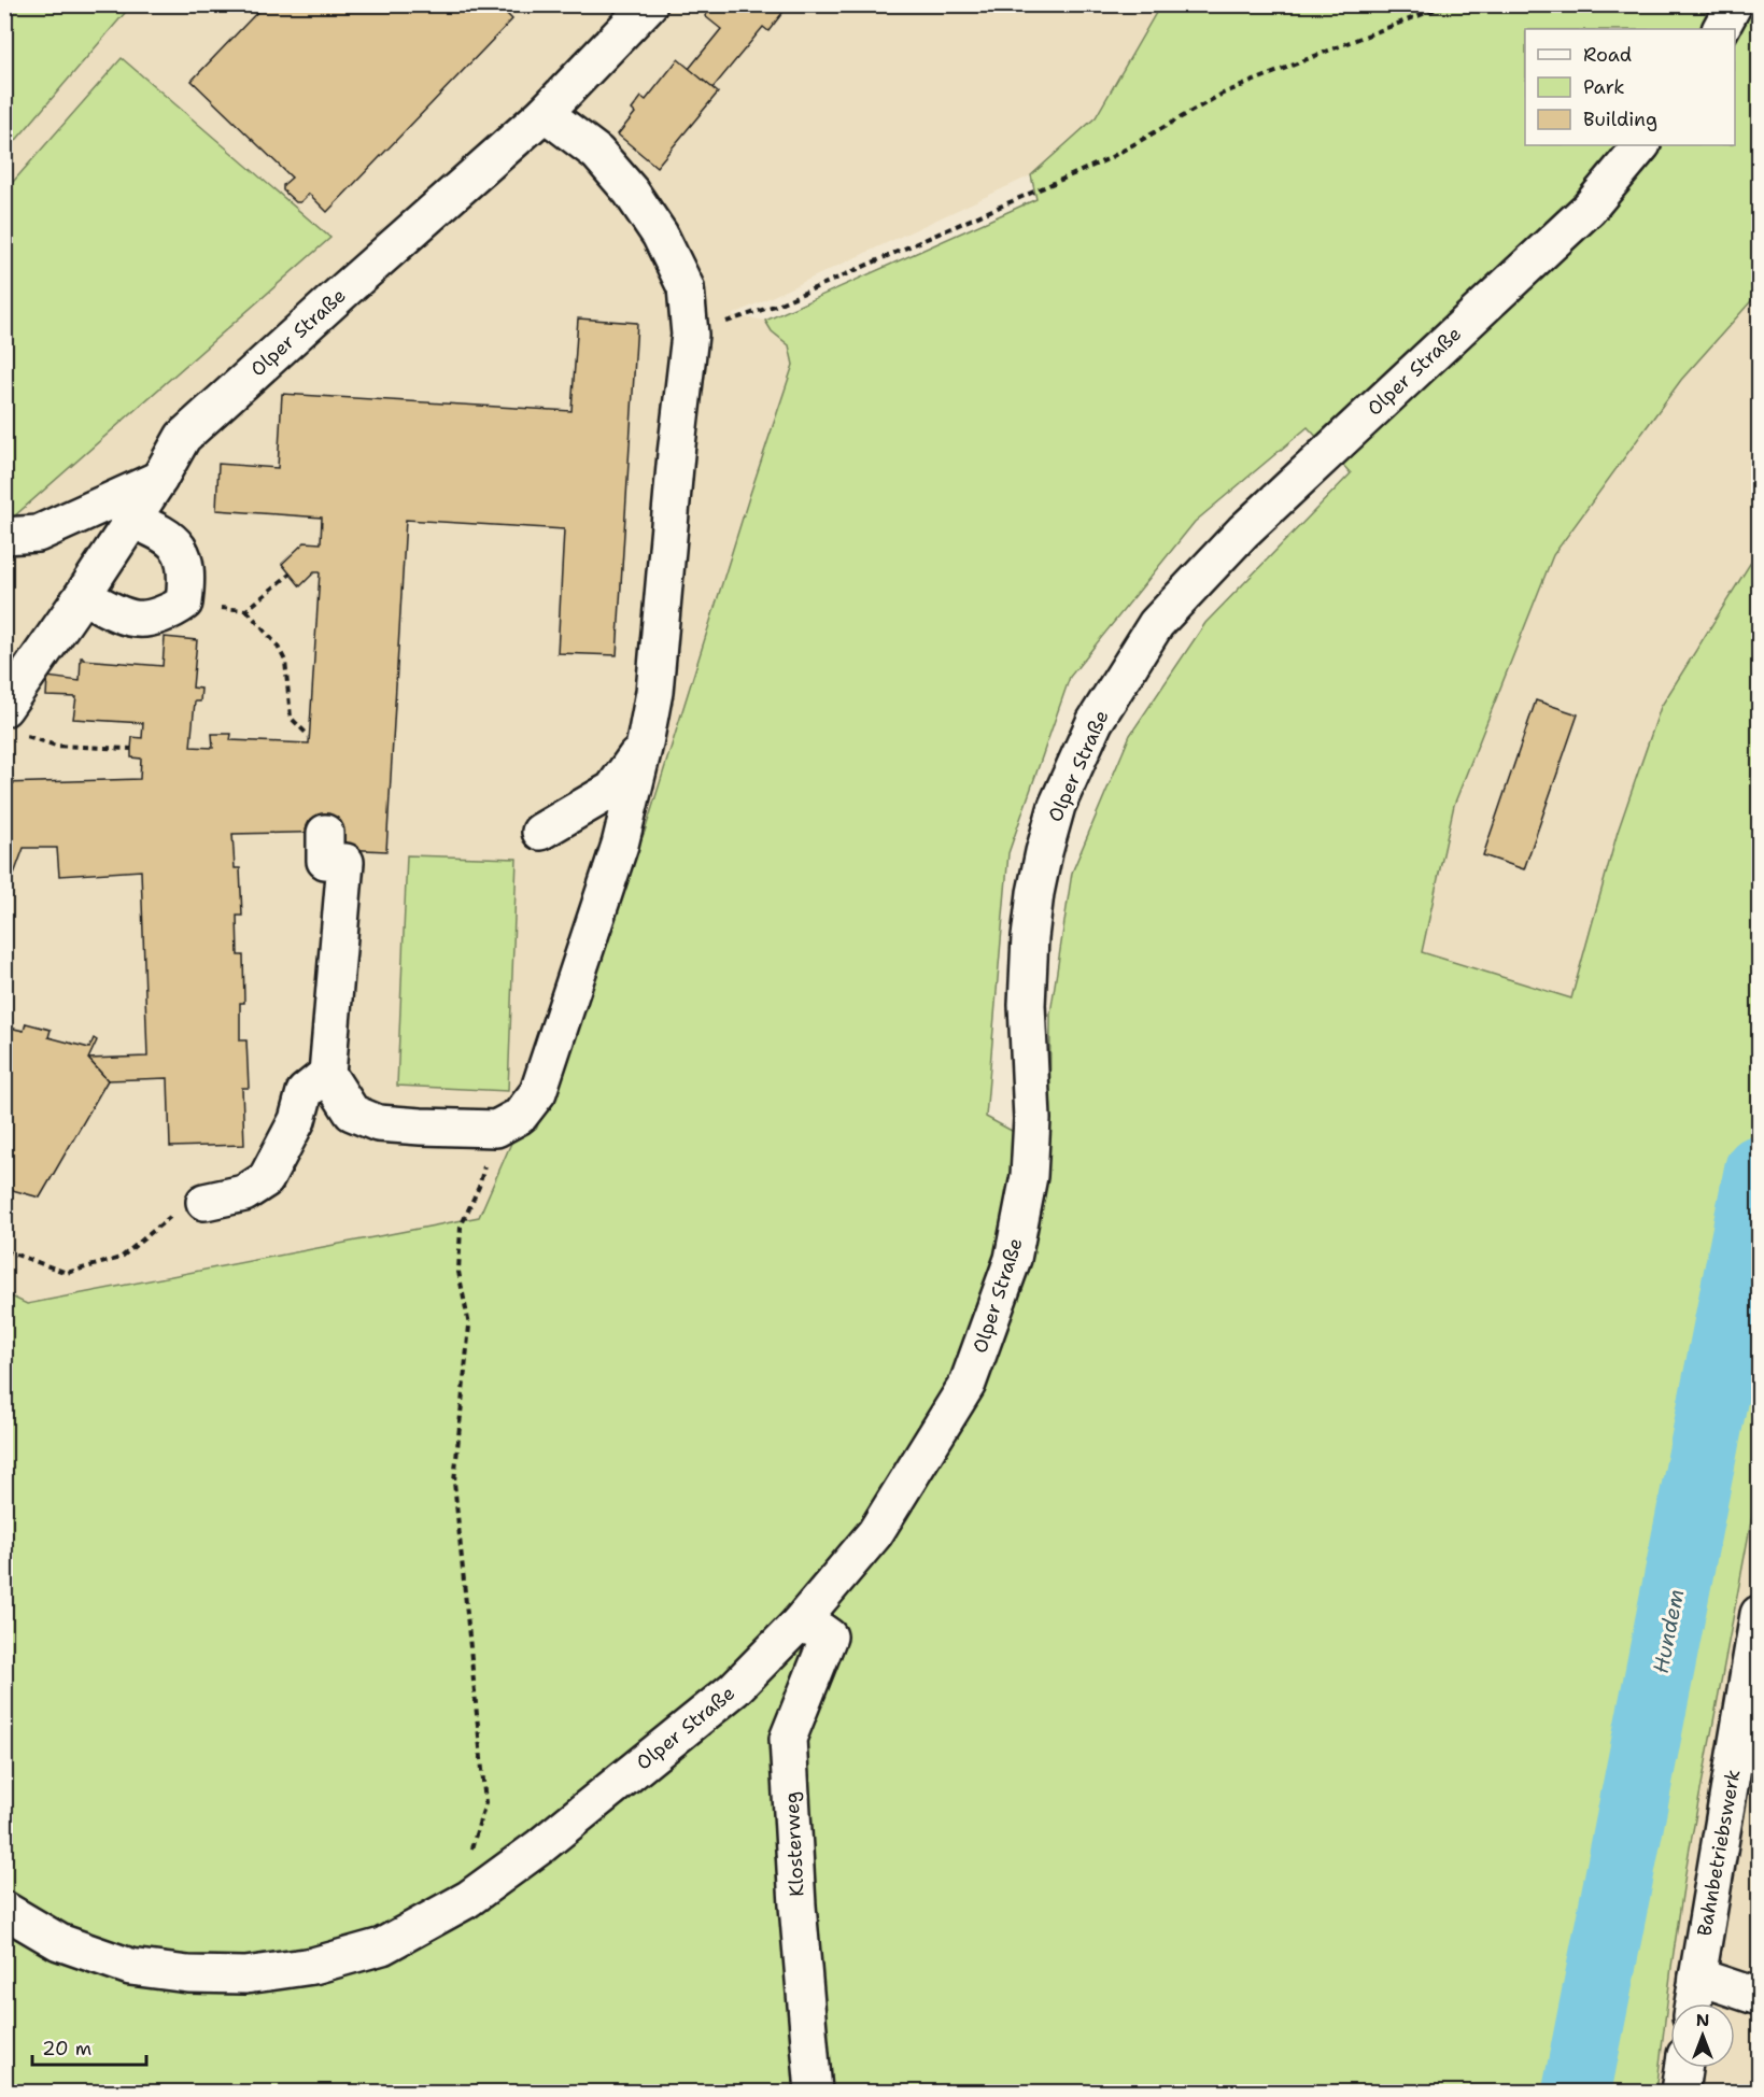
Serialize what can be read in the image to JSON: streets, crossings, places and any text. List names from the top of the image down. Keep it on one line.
{"streets":{"main road":["Olper Straße","Klosterweg","Bahnbetriebswerk"]},"crossings":[["Olper Straße","Klosterweg"]],"water":["Hundem"],"legend":["Road","Park","Building"],"scale_bar":"20 m","north":"top"}
